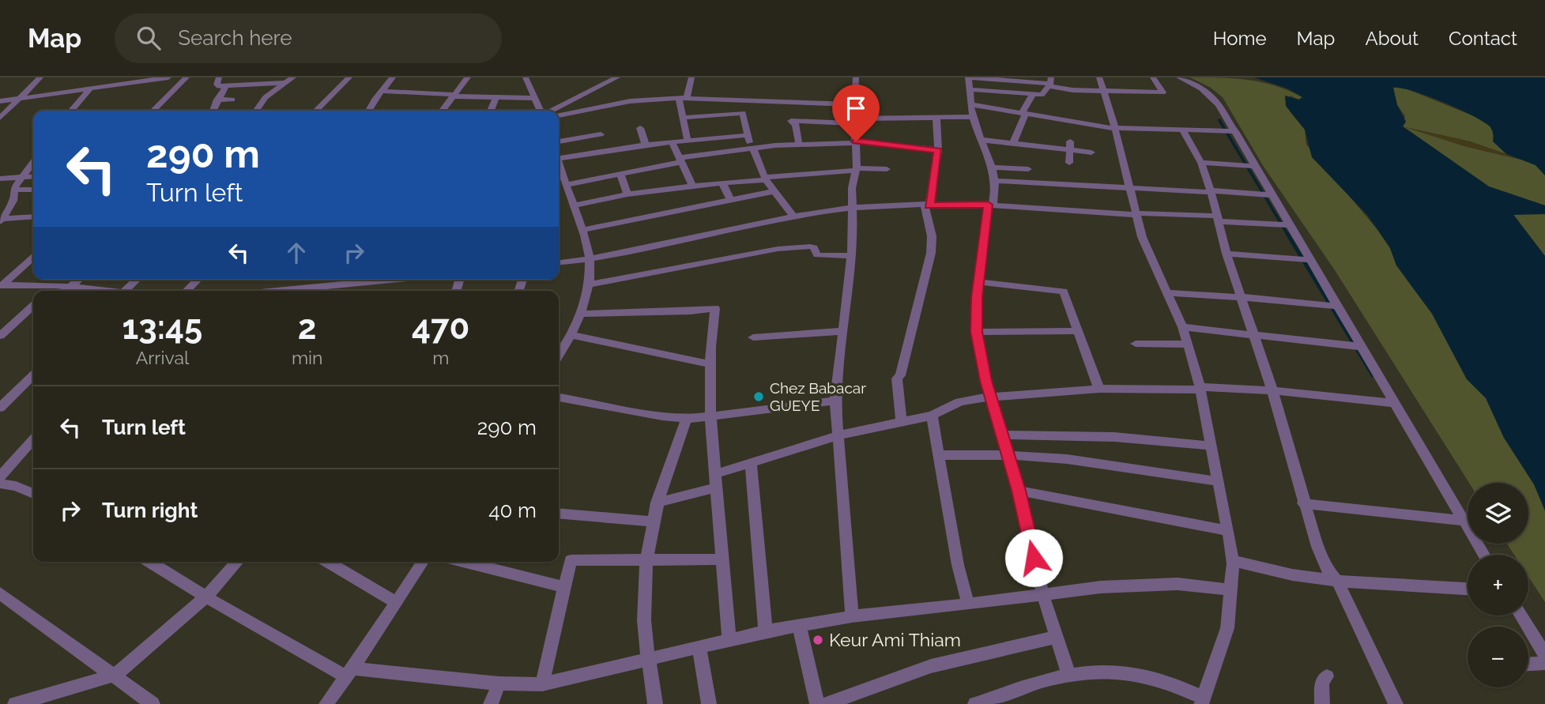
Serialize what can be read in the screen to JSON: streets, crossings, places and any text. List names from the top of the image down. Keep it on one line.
{"places":["Chez Babacar GUEYE","Keur Ami Thiam"],"page":{"header":"Map","search":"Search here","nav":["Home","Map","About","Contact"],"turn":["290 m","Turn left"],"eta":["13:45","Arrival","2","min","470","m"],"list":[{"name":"Turn left","value":"290 m"},{"name":"Turn right","value":"40 m"}],"map_buttons":["+","−"]}}
